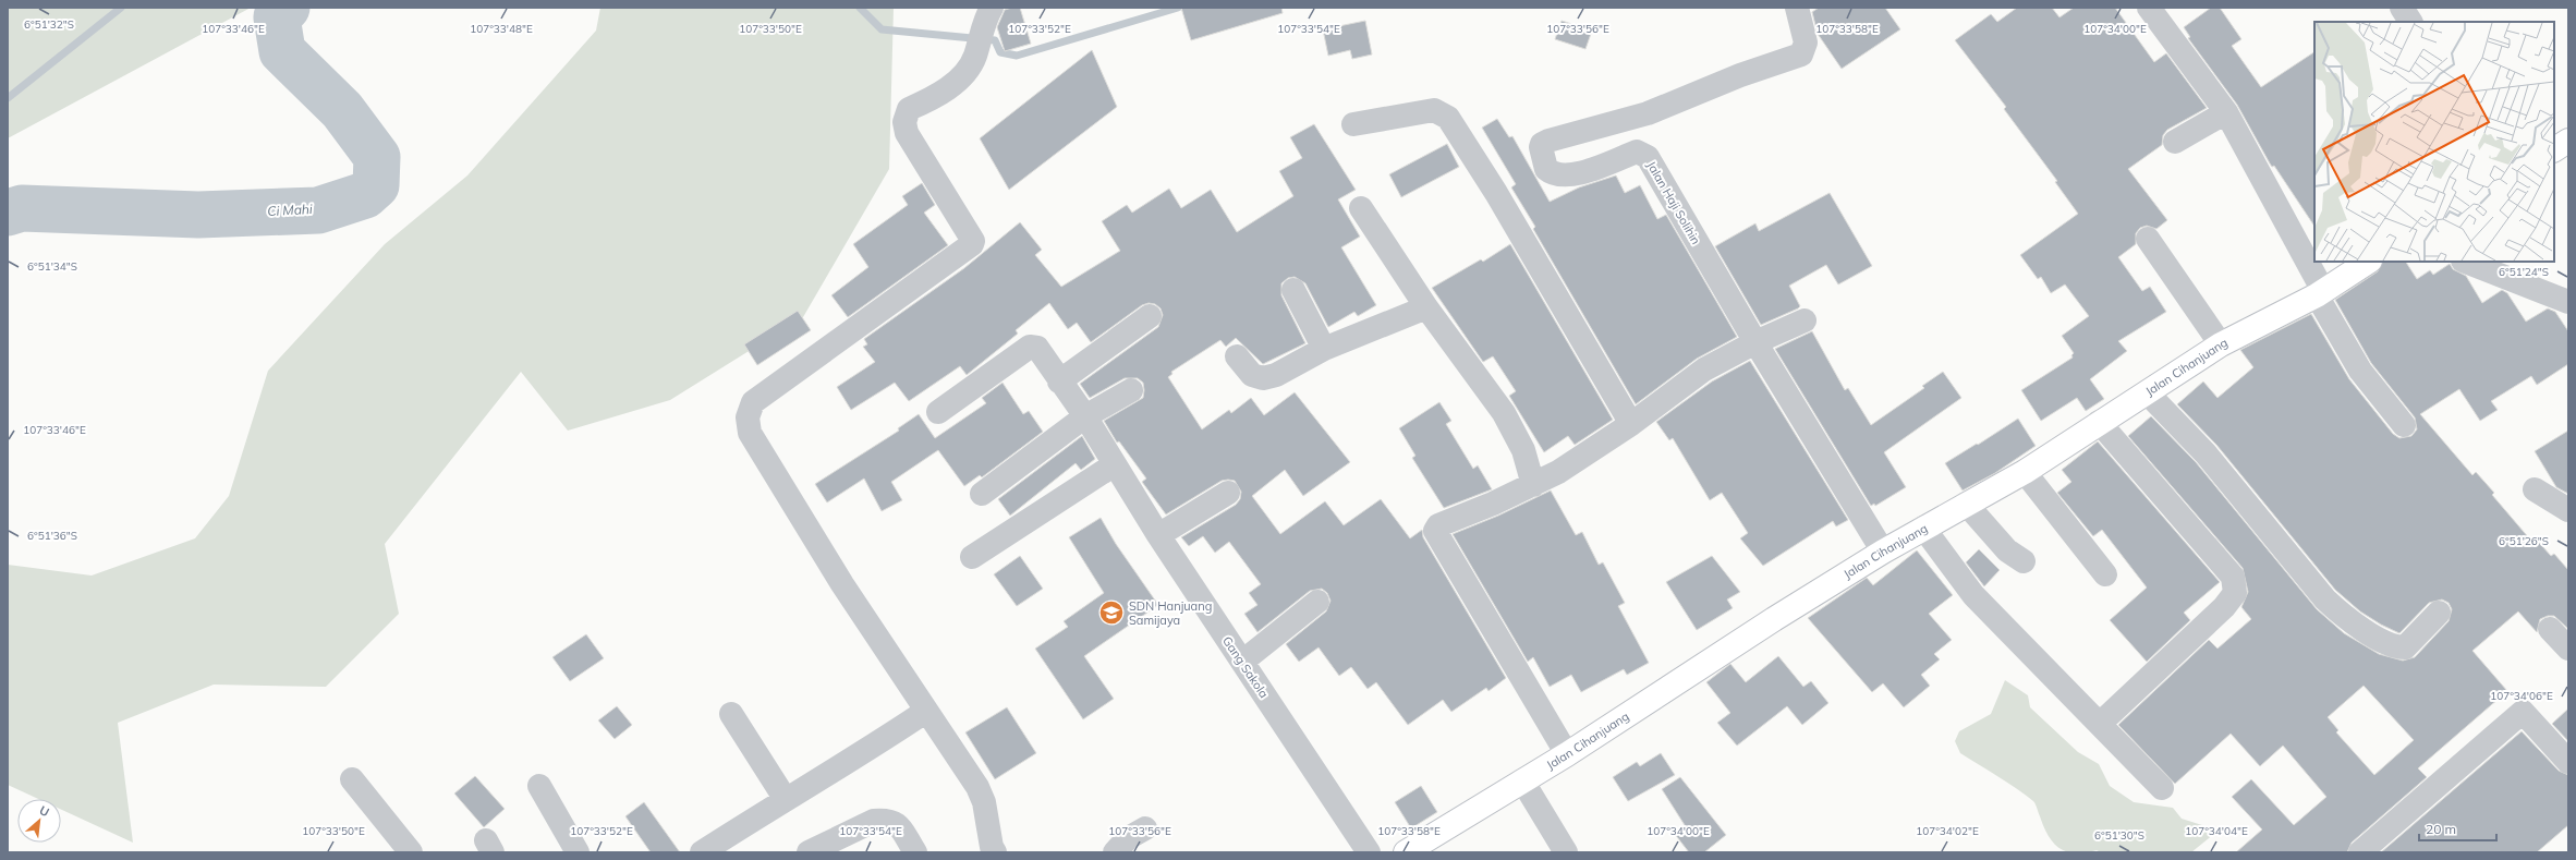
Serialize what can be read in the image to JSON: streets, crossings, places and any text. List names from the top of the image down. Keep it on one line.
{"streets":{"main road":["Jalan Cihanjuang"],"street":["Jalan Haji Solihin","Gang Sakola"]},"crossings":[["Jalan Haji Solihin","Jalan Cihanjuang"]],"water":["Ci Mahi"],"places":{"school or university":["SDN Hanjuang Samijaya"]},"scale_bar":"20 m","north":"top right","coordinates":["6°51'32\"S","107°33'46\"E","107°33'48\"E","107°33'50\"E","107°33'52\"E","107°33'54\"E","107°33'58\"E","107°34'00\"E","107°33'56\"E","6°51'34\"S","6°51'24\"S","6°51'36\"S","6°51'26\"S","107°34'06\"E","107°34'02\"E","107°34'04\"E","6°51'30\"S"]}
